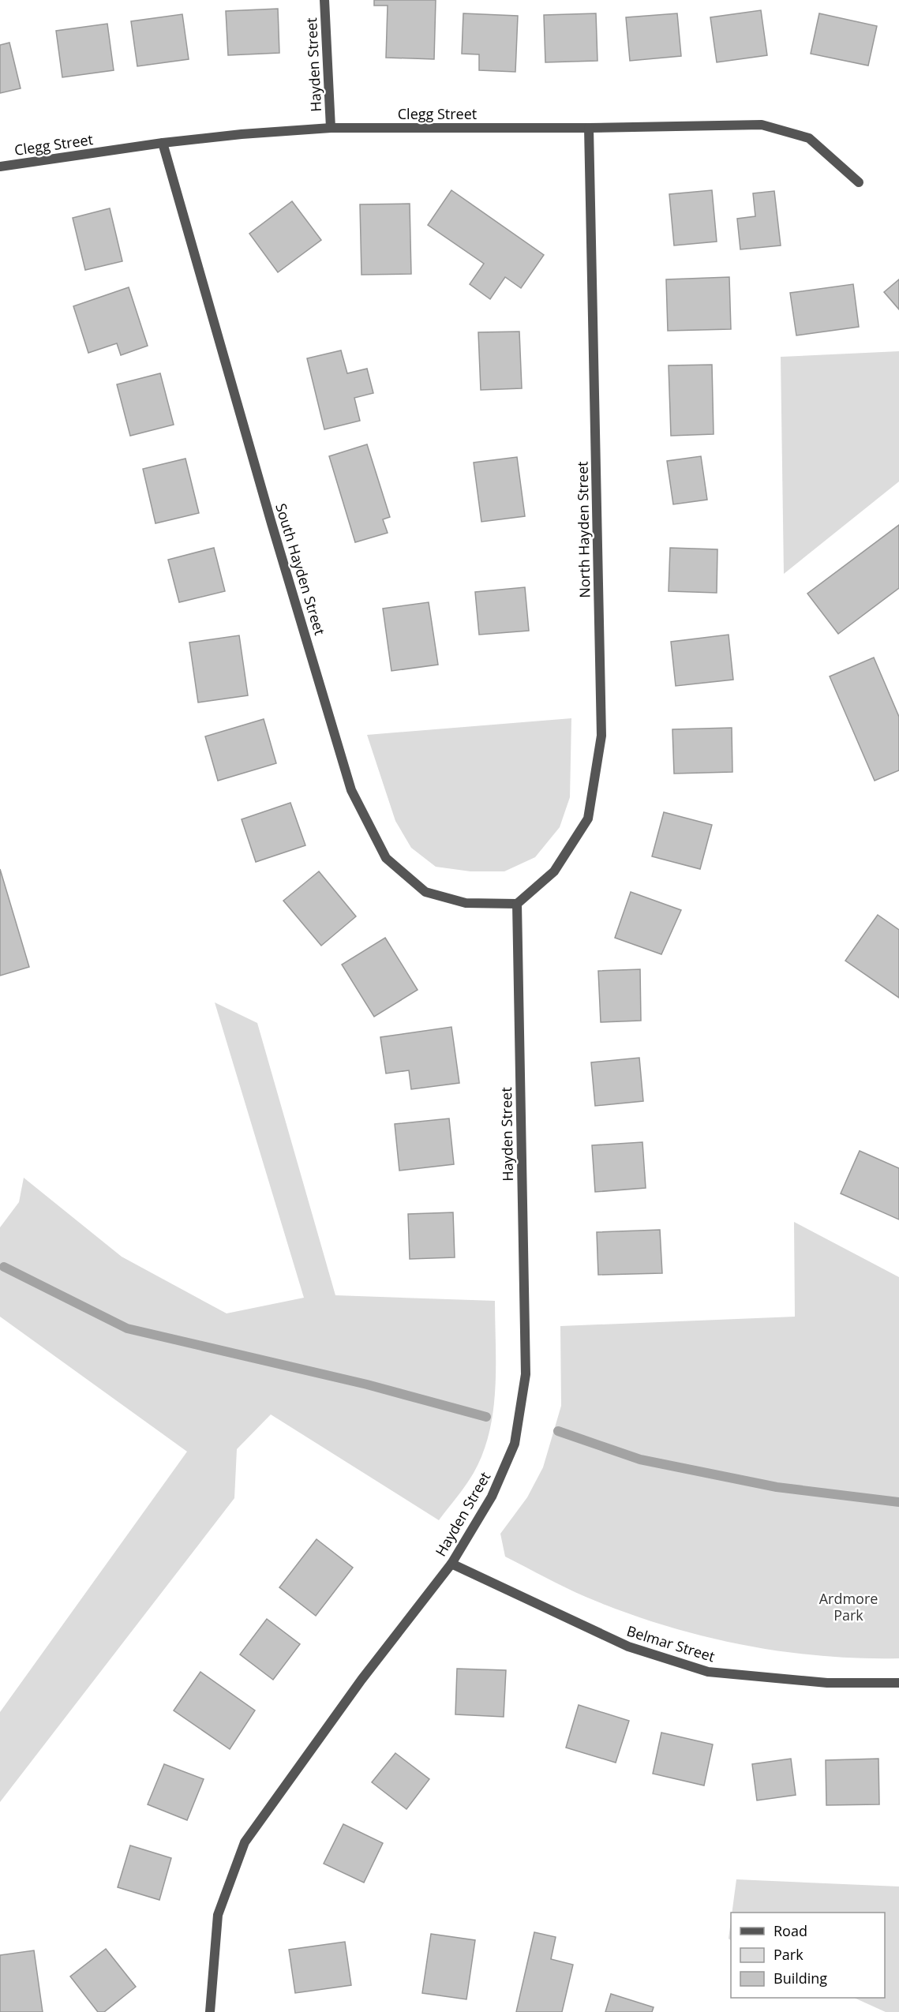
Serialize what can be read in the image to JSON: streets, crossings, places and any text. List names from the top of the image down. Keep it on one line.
{"streets":{"street":["Hayden Street","Clegg Street","North Hayden Street","South Hayden Street","Belmar Street"]},"crossings":[["Hayden Street","Clegg Street"],["Hayden Street","North Hayden Street"],["Hayden Street","South Hayden Street"],["Hayden Street","Belmar Street"],["Clegg Street","North Hayden Street"],["Clegg Street","South Hayden Street"],["North Hayden Street","South Hayden Street"]],"parks":["Ardmore Park"],"legend":["Road","Park","Building"]}
